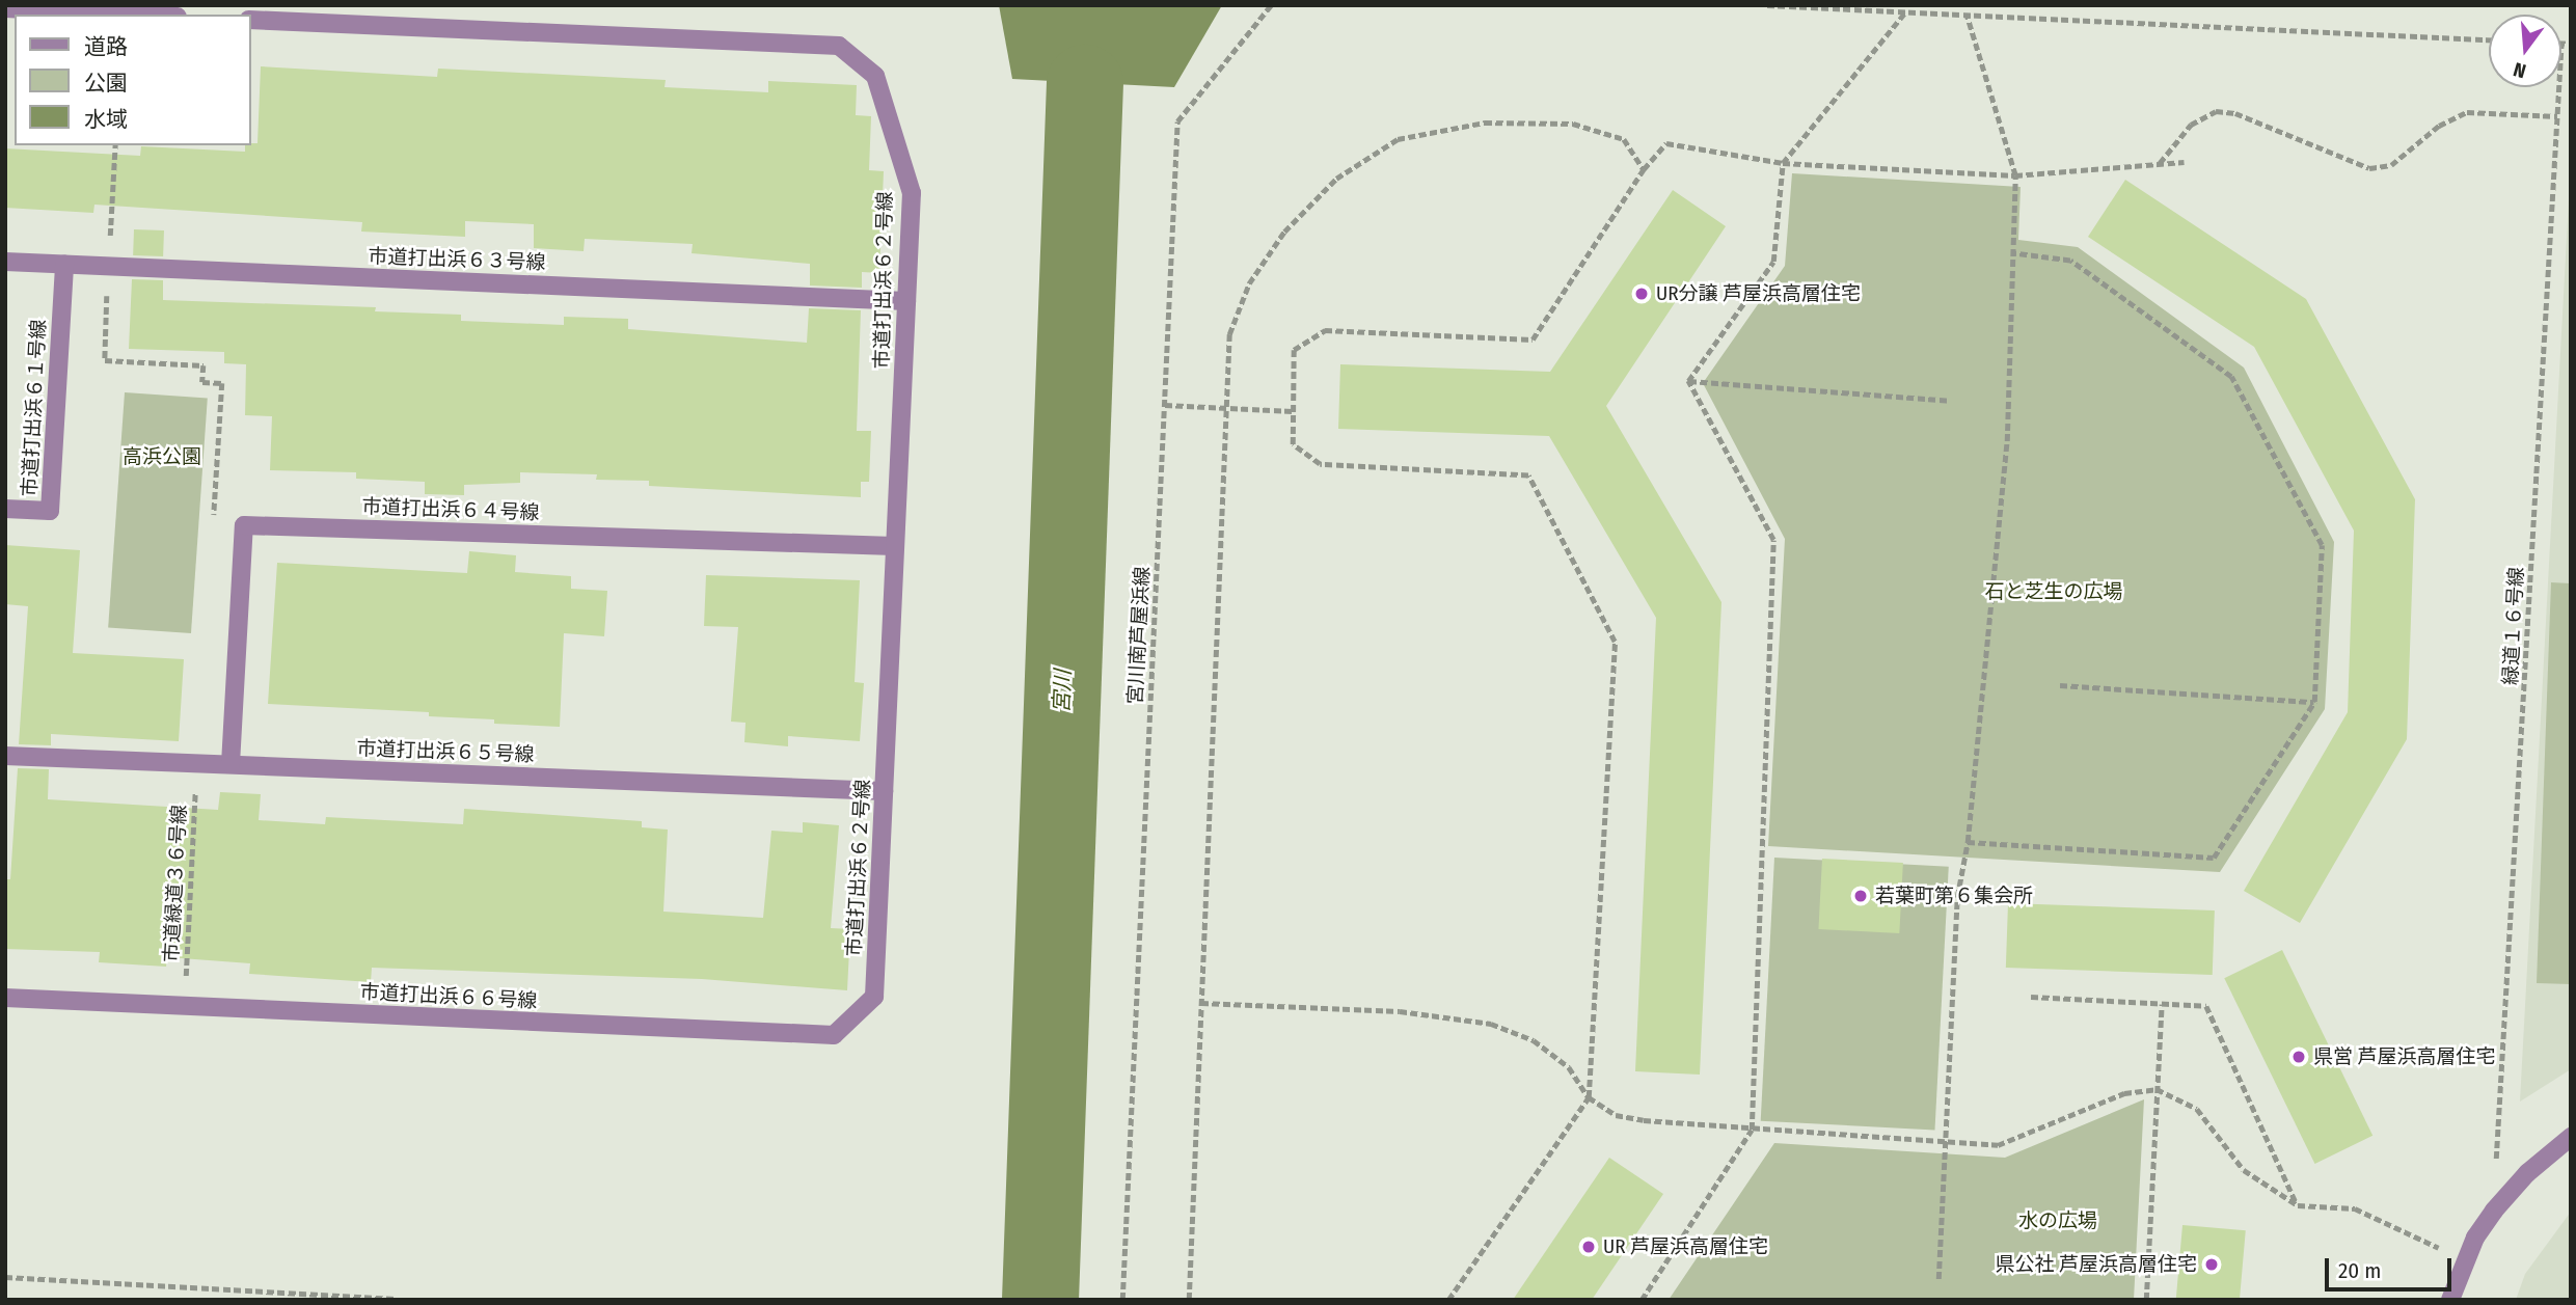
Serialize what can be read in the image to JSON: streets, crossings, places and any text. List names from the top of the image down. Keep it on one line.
{"streets":{"street":["市道打出浜６３号線","市道打出浜６２号線","市道打出浜６１号線","市道打出浜６４号線","市道打出浜６５号線","市道打出浜６６号線"],"path":["緑道１６号線","宮川南芦屋浜線","市道緑道３６号線"]},"crossings":[["市道打出浜６３号線","市道打出浜６２号線"],["市道打出浜６３号線","市道打出浜６１号線"],["市道打出浜６２号線","市道打出浜６４号線"],["市道打出浜６２号線","市道打出浜６５号線"],["市道打出浜６２号線","市道打出浜６６号線"],["市道打出浜６４号線","市道打出浜６５号線"],["市道打出浜６５号線","市道緑道３６号線"],["市道緑道３６号線","市道打出浜６６号線"]],"water":["宮川"],"parks":["高浜公園","石と芝生の広場","水の広場"],"places":["UR分譲 芦屋浜高層住宅","若葉町第６集会所","県営 芦屋浜高層住宅","UR 芦屋浜高層住宅","県公社 芦屋浜高層住宅"],"legend":["道路","公園","水域"],"scale_bar":"20 m","north":"bottom"}
